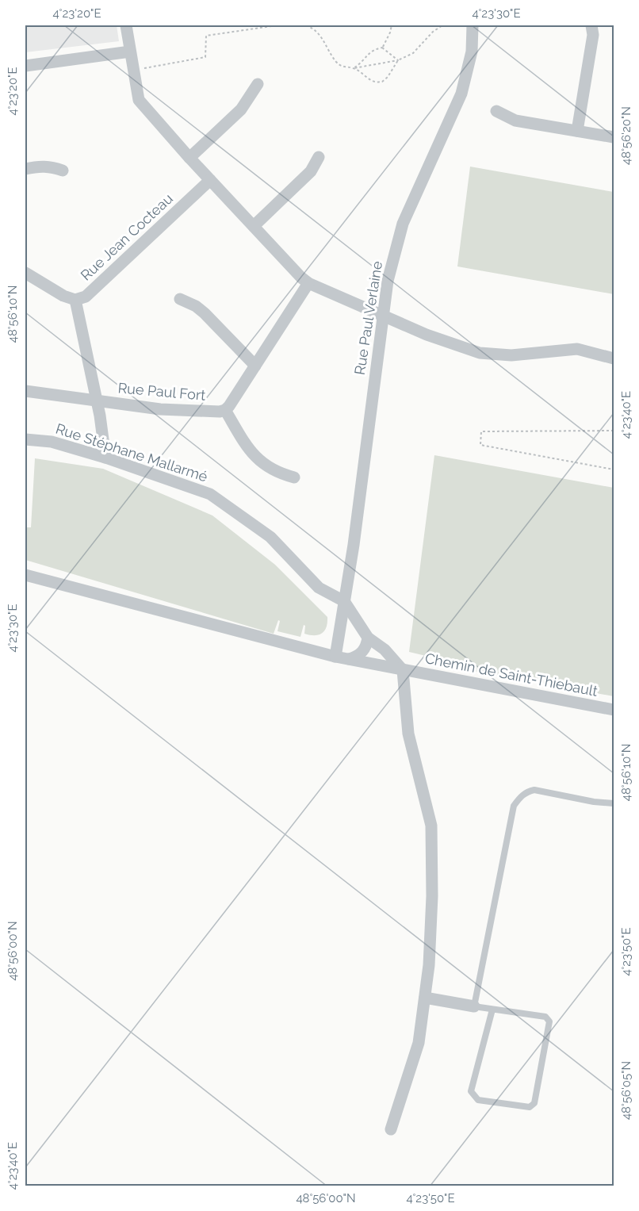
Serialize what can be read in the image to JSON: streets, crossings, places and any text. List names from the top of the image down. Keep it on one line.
{"streets":{"street":["Rue Jean Cocteau","Rue Paul Verlaine","Rue Paul Fort","Rue Stéphane Mallarmé","Chemin de Saint-Thiebault"]},"crossings":[["Rue Jean Cocteau","Rue Paul Fort"],["Rue Jean Cocteau","Rue Stéphane Mallarmé"],["Rue Paul Verlaine","Rue Stéphane Mallarmé"],["Rue Paul Verlaine","Chemin de Saint-Thiebault"],["Rue Stéphane Mallarmé","Chemin de Saint-Thiebault"]],"coordinates":["4°23'20\"E","4°23'30\"E","48°56'20\"N","48°56'10\"N","4°23'40\"E","48°56'00\"N","4°23'50\"E","48°56'05\"N"]}
